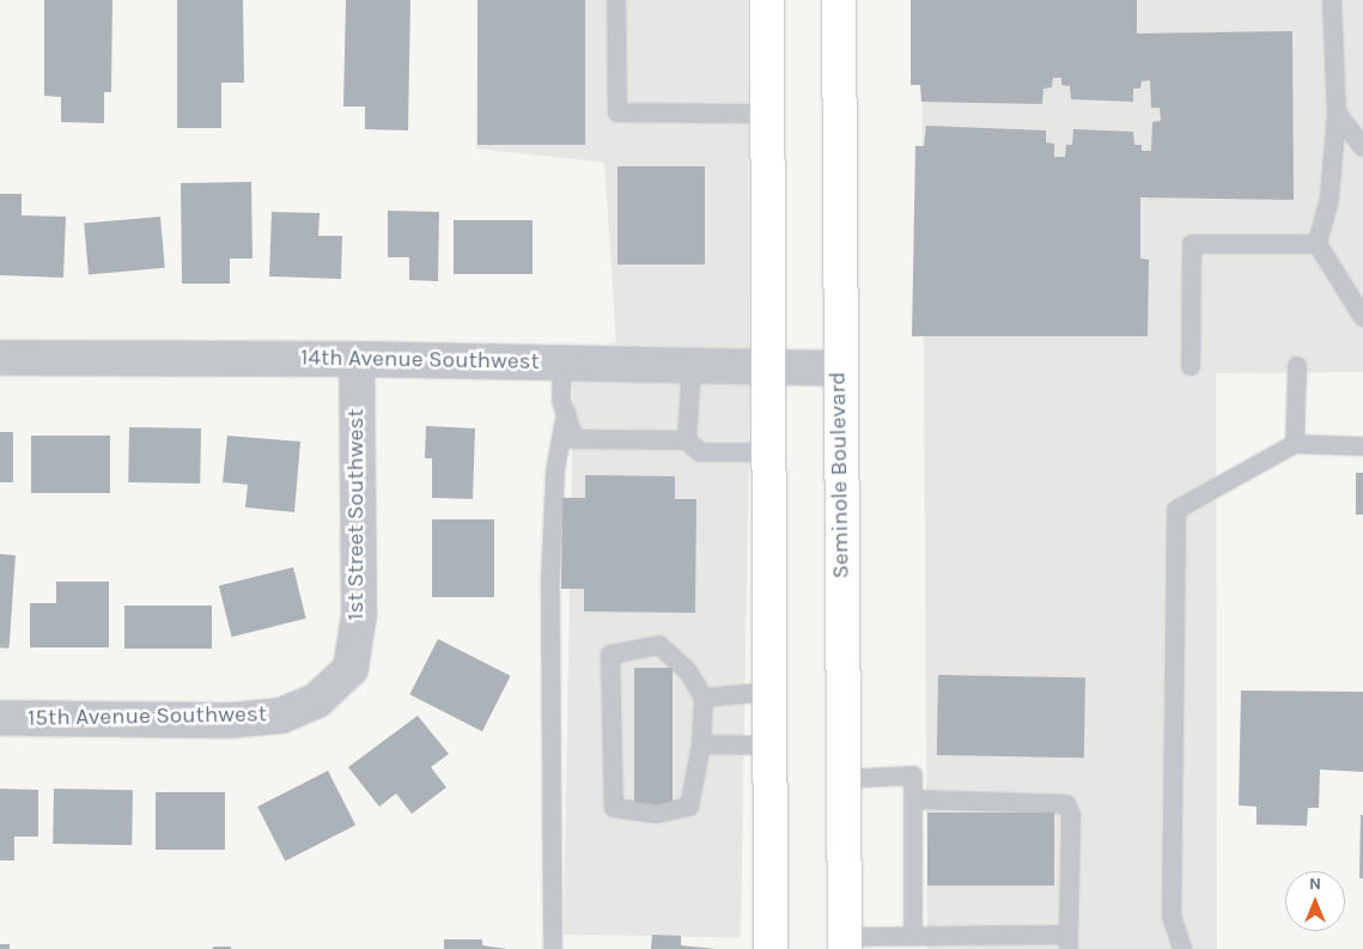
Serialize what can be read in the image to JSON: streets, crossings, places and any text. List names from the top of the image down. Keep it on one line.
{"streets":{"main road":["Seminole Boulevard"],"street":["14th Avenue Southwest","1st Street Southwest","15th Avenue Southwest"]},"crossings":[["14th Avenue Southwest","Seminole Boulevard"],["14th Avenue Southwest","1st Street Southwest"],["1st Street Southwest","15th Avenue Southwest"]],"north":"top"}
